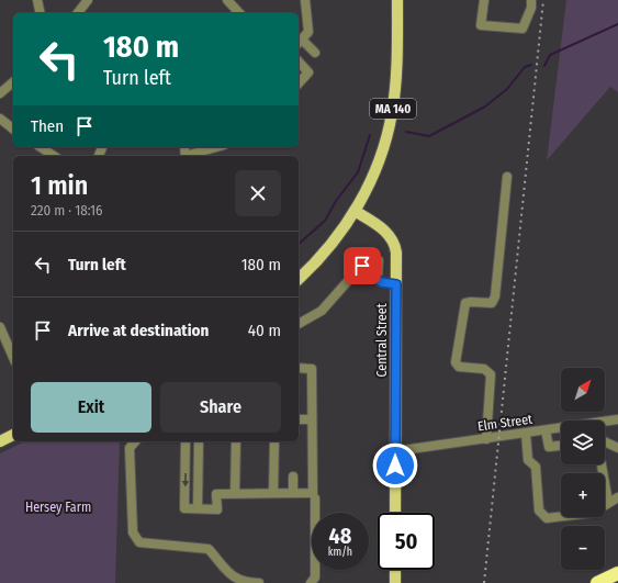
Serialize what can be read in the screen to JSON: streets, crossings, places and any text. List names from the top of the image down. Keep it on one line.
{"streets":{"main road":["MA 140","Central Street"],"street":["Elm Street"]},"crossings":[["MA 140","Central Street"],["Central Street","Elm Street"]],"parks":["Hersey Farm"],"north":"top right","page":{"turn":["180 m","Turn left"],"then":"Then","heading":["1 min","220 m · 18:16"],"list":[{"name":"Turn left","value":"180 m"},{"name":"Arrive at destination","value":"40 m"}],"map_buttons":["+","−"],"buttons":["Exit","Share"],"speed":"48 km/h","limit":"50"}}
